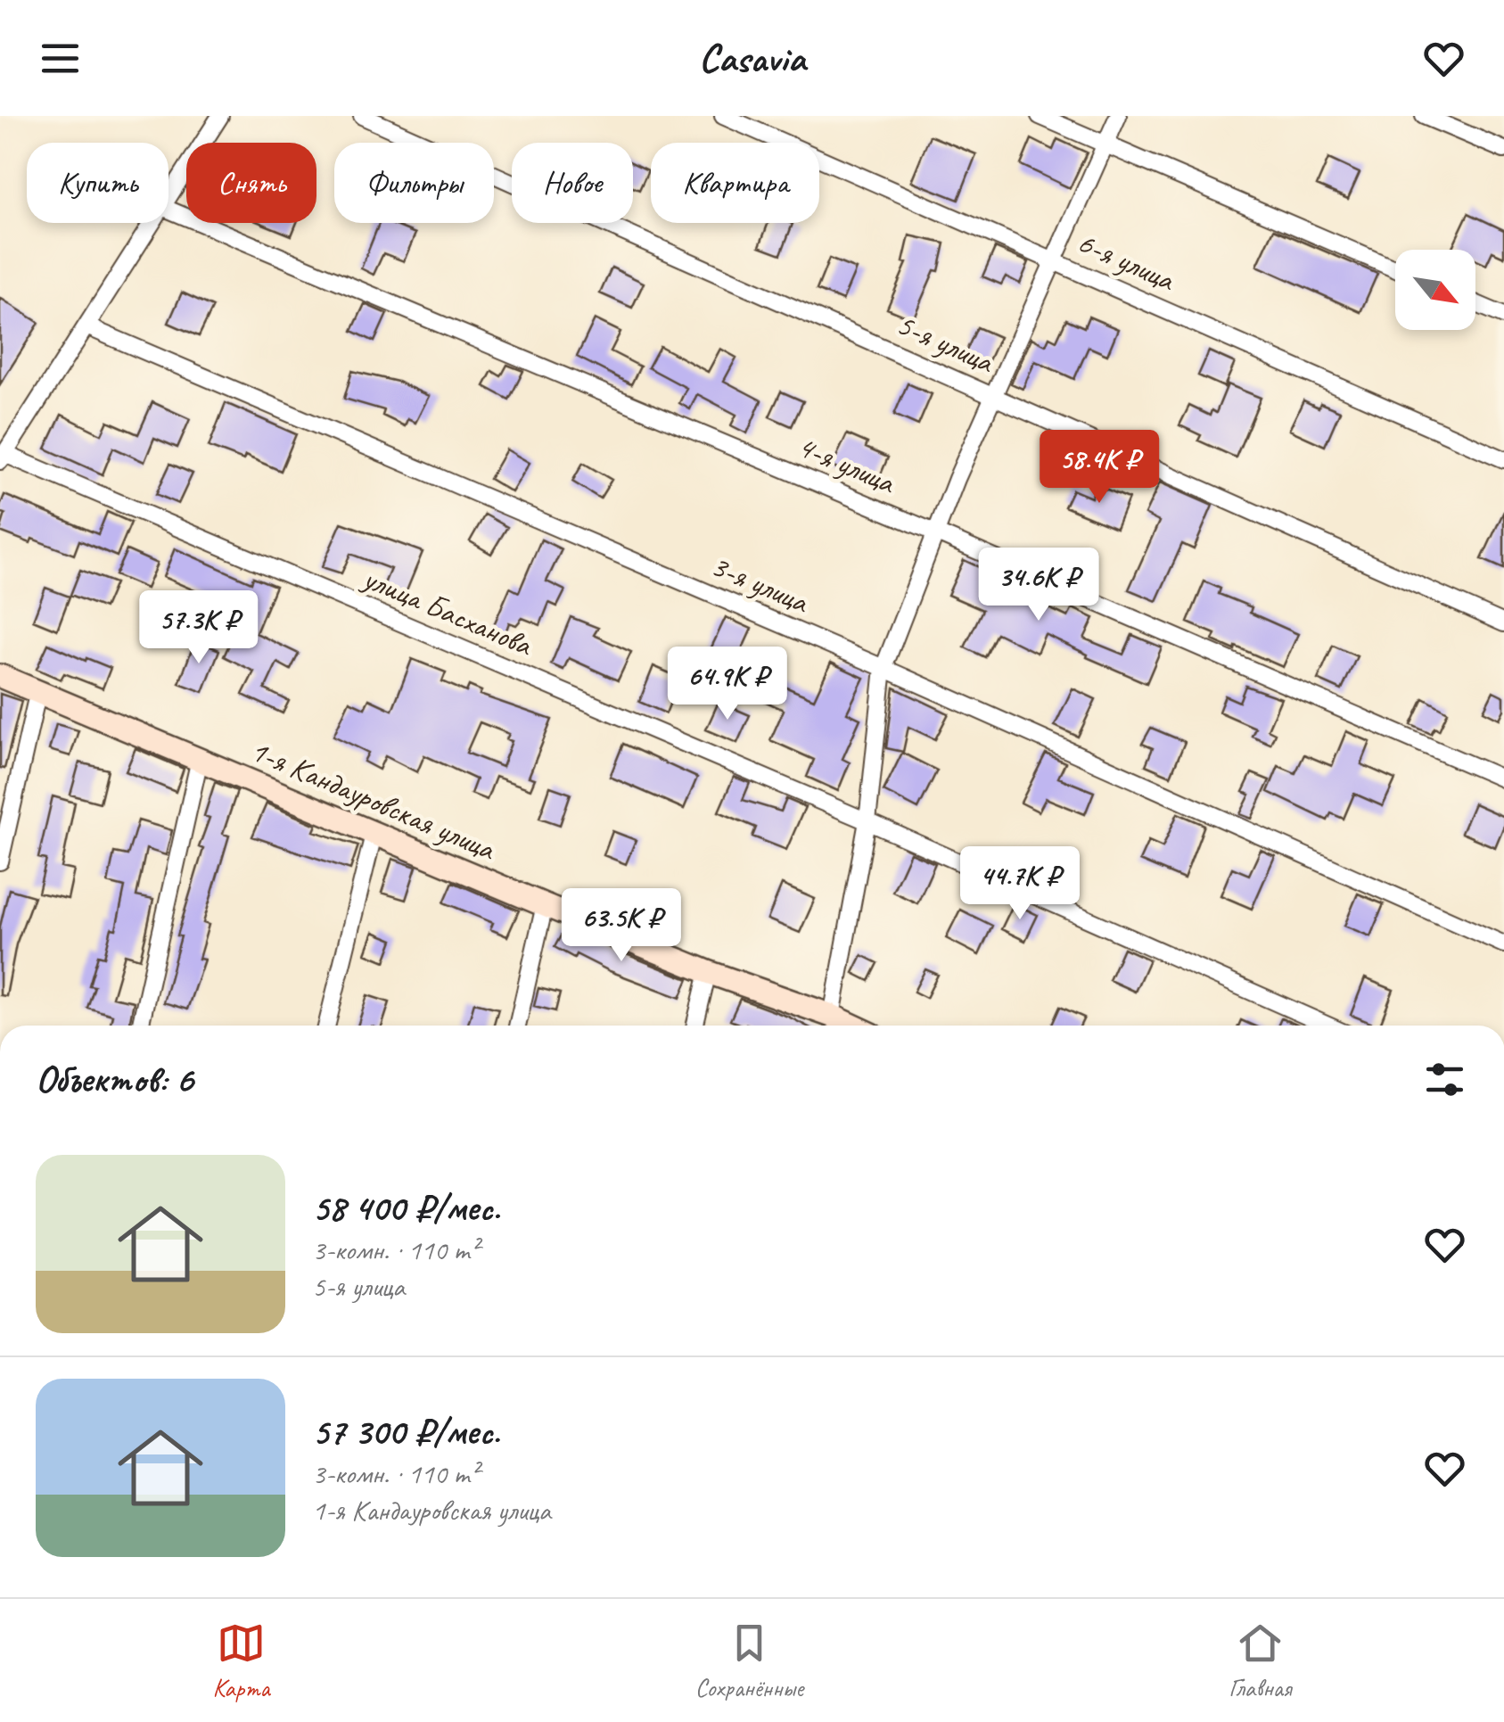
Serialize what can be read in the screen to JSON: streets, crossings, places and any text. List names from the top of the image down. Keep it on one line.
{"streets":{"street":["6-я улица","5-я улица","4-я улица","3-я улица","улица Басханова","1-я Кандауровская улица"]},"north":"bottom right","page":{"header":"Casavia","chip":["Купить","Снять","Фильтры","Новое","Квартира"],"price":["58.4K ₽","34.6K ₽","57.3K ₽","64.9K ₽","44.7K ₽","63.5K ₽"],"heading":"Объектов: 6","list":[{"name":"58 400 ₽/мес.","note":"3-комн. · 110 m² · 5-я улица"},{"name":"57 300 ₽/мес.","note":"3-комн. · 110 m² · 1-я Кандауровская улица"}],"tabs":["Карта","Сохранённые","Главная"]}}
